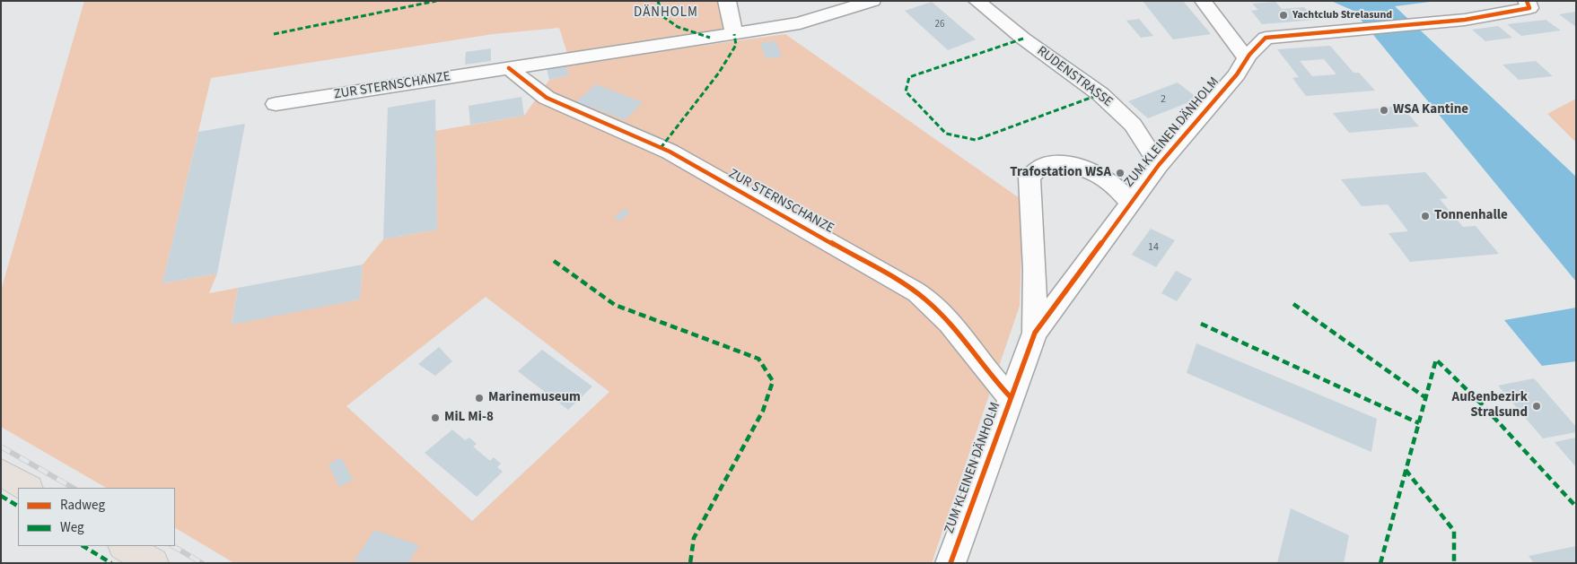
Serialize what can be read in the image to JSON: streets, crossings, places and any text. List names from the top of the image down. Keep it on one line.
{"streets":{"street":["RUDENSTRASSE","ZUR STERNSCHANZE","ZUM KLEINEN DÄNHOLM"]},"crossings":[["RUDENSTRASSE","ZUM KLEINEN DÄNHOLM"],["ZUR STERNSCHANZE","ZUM KLEINEN DÄNHOLM"]],"districts":["DÄNHOLM"],"places":["Yachtclub Strelasund","WSA Kantine","Trafostation WSA","Tonnenhalle","Marinemuseum","Außenbezirk Stralsund","MiL Mi-8"],"house_numbers":["26","2","14"],"legend":["Radweg","Weg"]}
